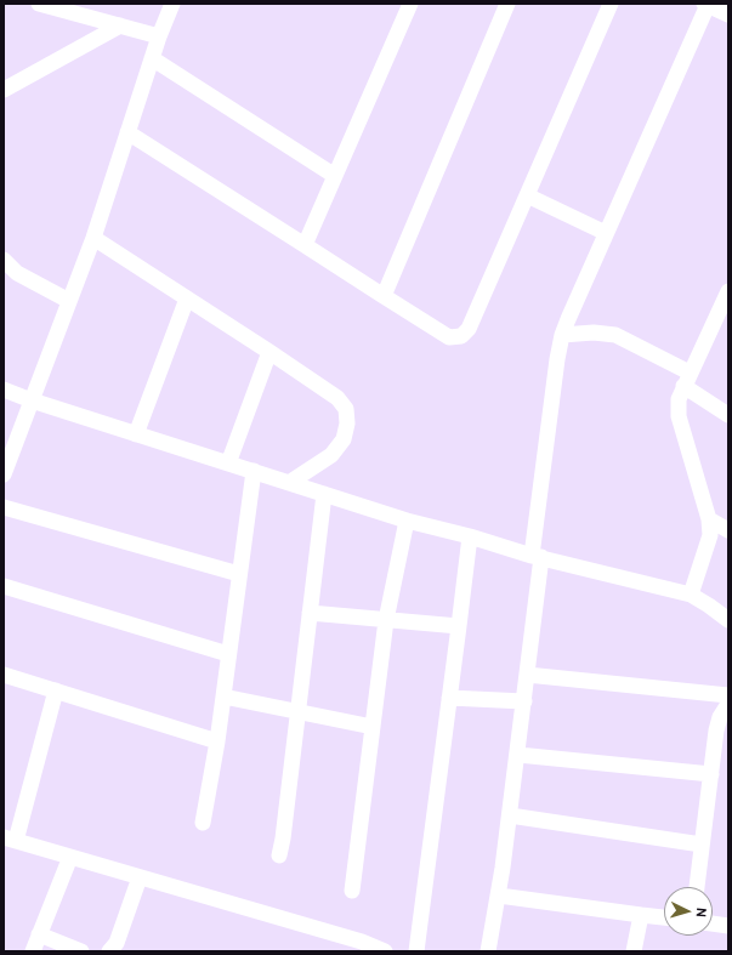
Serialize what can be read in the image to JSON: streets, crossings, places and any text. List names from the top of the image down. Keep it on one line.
{"north":"right"}
